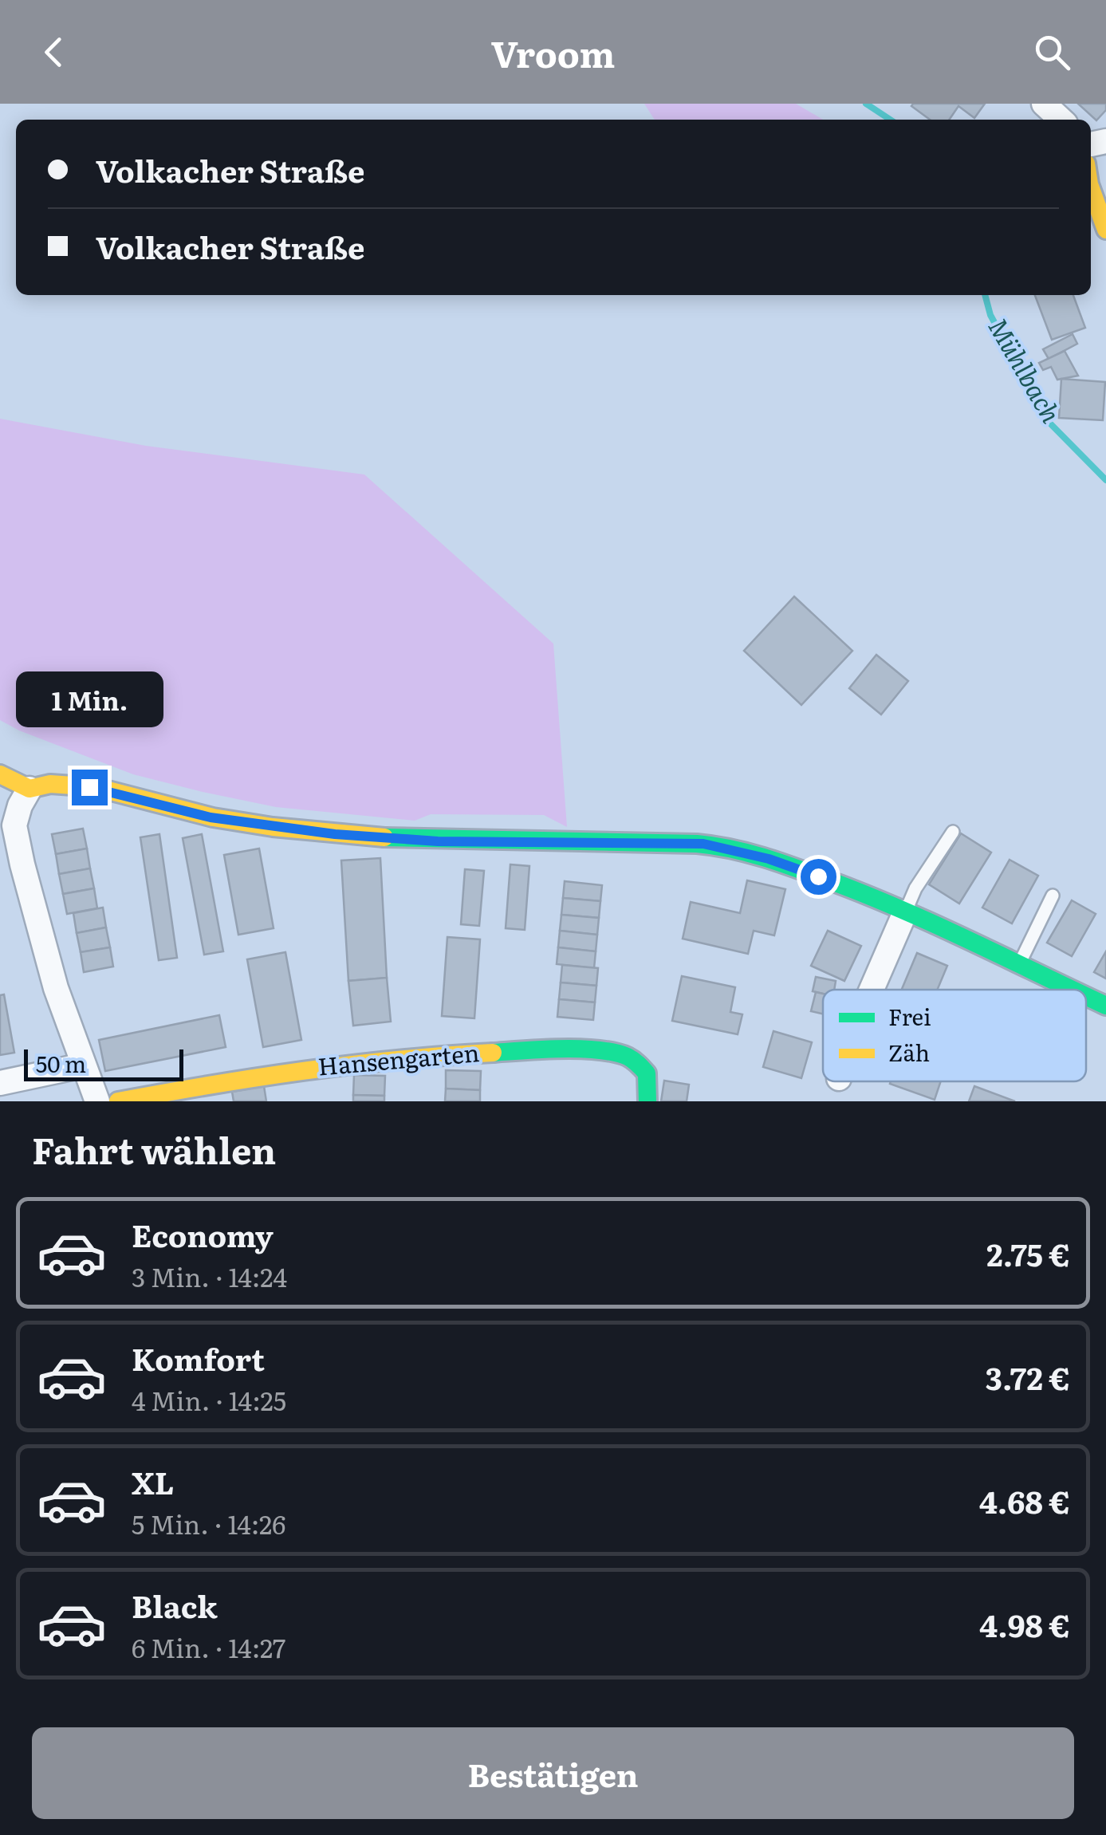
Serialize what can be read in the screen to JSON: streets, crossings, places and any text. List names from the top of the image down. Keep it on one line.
{"streets":{"street":["Hansengarten"]},"water":["Mühlbach"],"legend":["Frei","Zäh"],"scale_bar":"50 m","page":{"header":"Vroom","banner":["Volkacher Straße","Volkacher Straße"],"bubble":"1 Min.","scale":"50 m","heading":"Fahrt wählen","list":[{"name":"Economy","note":"3 Min. · 14:24","value":"2.75 €"},{"name":"Komfort","note":"4 Min. · 14:25","value":"3.72 €"},{"name":"XL","note":"5 Min. · 14:26","value":"4.68 €"},{"name":"Black","note":"6 Min. · 14:27","value":"4.98 €"}],"buttons":"Bestätigen"}}
